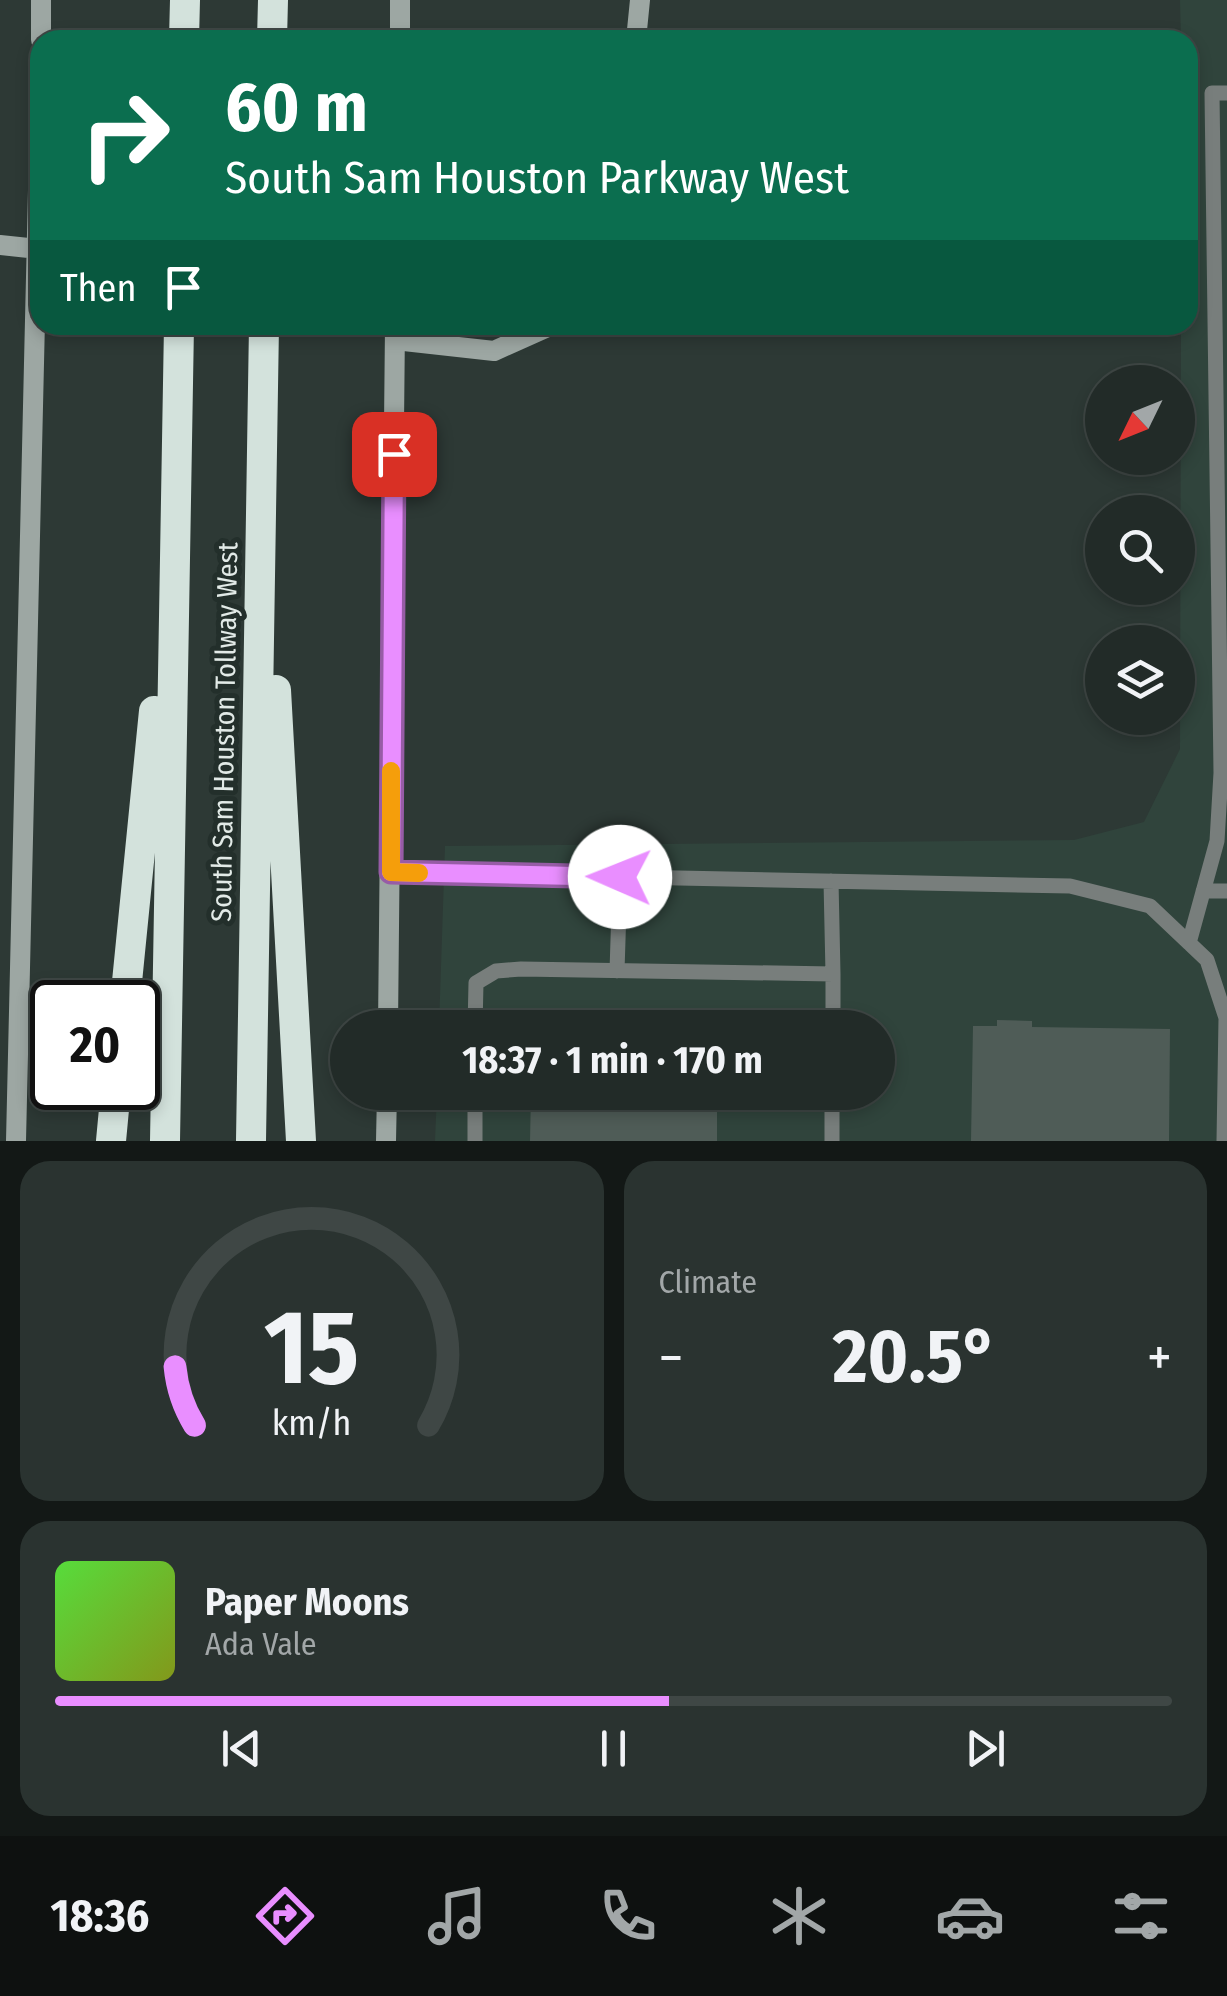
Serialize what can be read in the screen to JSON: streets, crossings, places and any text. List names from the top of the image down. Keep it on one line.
{"streets":{"highway":["South Sam Houston Tollway West"]},"north":"bottom left","page":{"turn":["60 m","South Sam Houston Parkway West"],"then":"Then","limit":"20","trip":"18:37 · 1 min · 170 m","tile":"Climate","heat":["−","20.5°","+"],"song":["Paper Moons","Ada Vale"],"tabs":"18:36","gauge":["15","km/h"]}}
